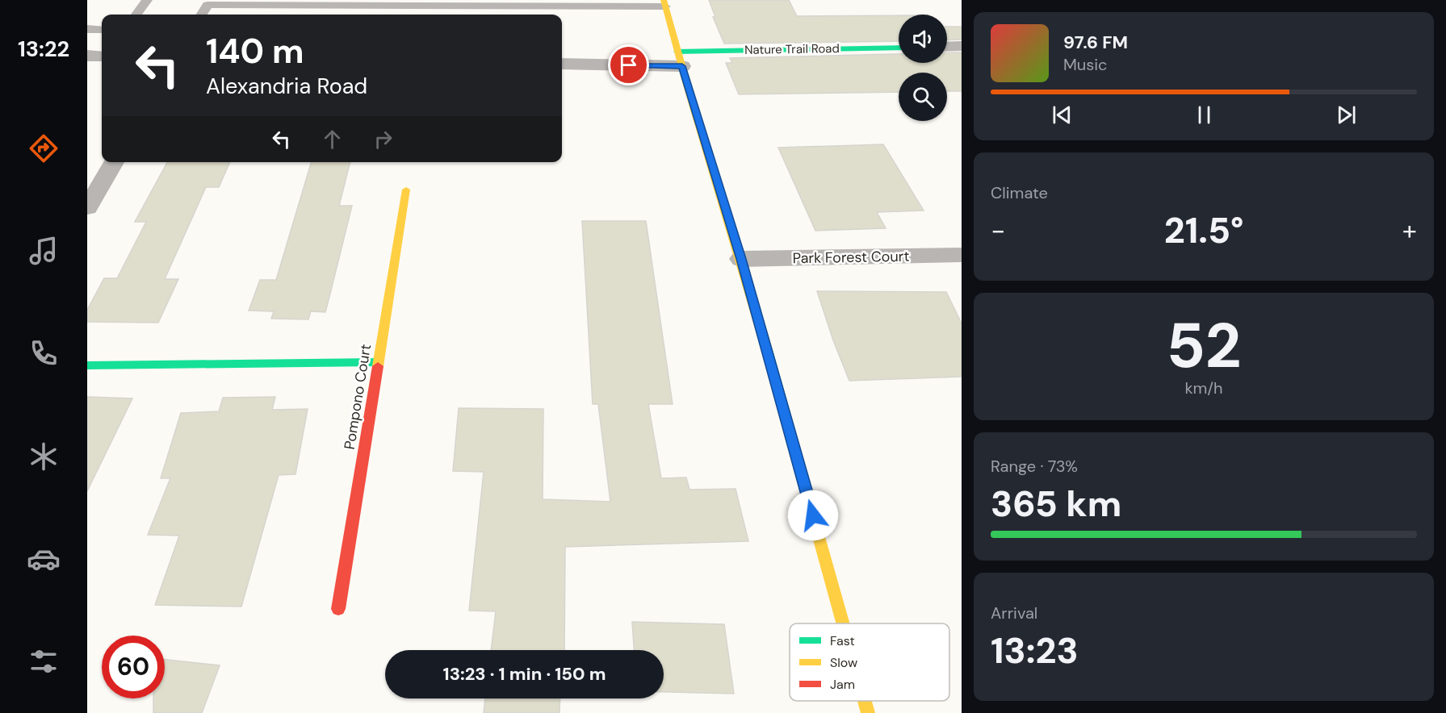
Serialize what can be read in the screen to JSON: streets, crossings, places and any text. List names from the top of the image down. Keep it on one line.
{"streets":{"street":["Nature Trail Road","Park Forest Court","Pompono Court"]},"legend":["Fast","Slow","Jam"],"page":{"tabs":"13:22","turn":["140 m","Alexandria Road"],"song":["97.6 FM","Music"],"tile":["Climate",["52","km/h"],["Range · 73%","365 km"],["Arrival","13:23"]],"heat":["−","21.5°","+"],"limit":"60","trip":"13:23 · 1 min · 150 m"}}
